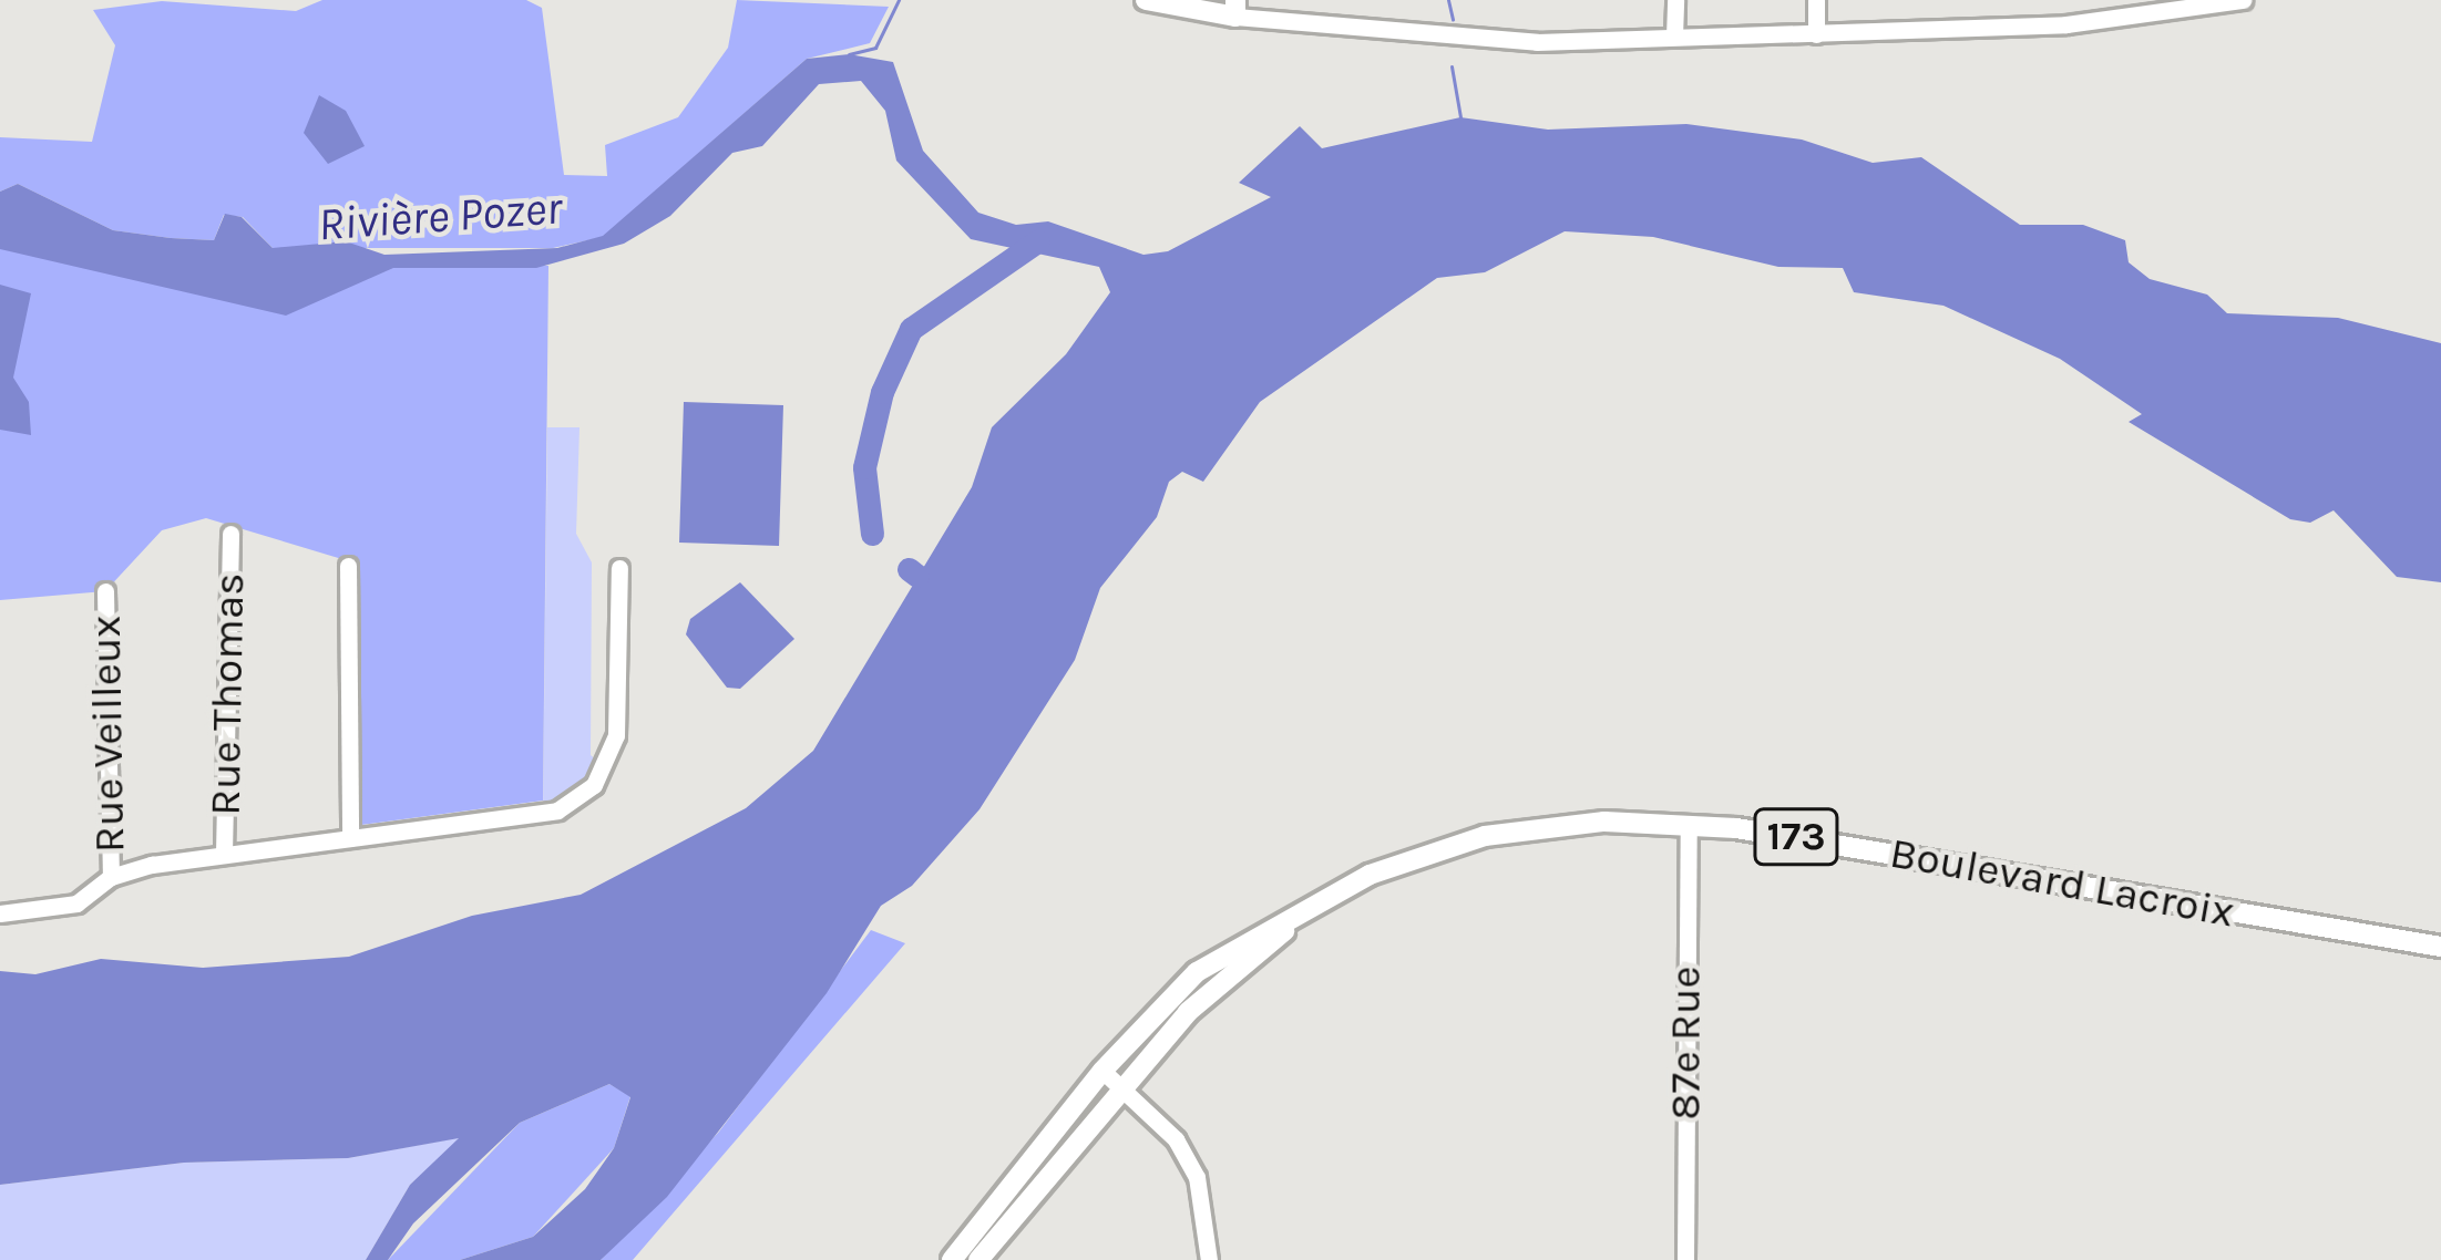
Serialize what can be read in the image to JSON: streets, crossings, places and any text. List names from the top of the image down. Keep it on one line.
{"streets":{"main road":["173","Boulevard Lacroix"],"street":["Rue Thomas","Rue Veilleux","87e Rue"]},"crossings":[["Boulevard Lacroix","87e Rue"]],"water":["Rivière Pozer"]}
